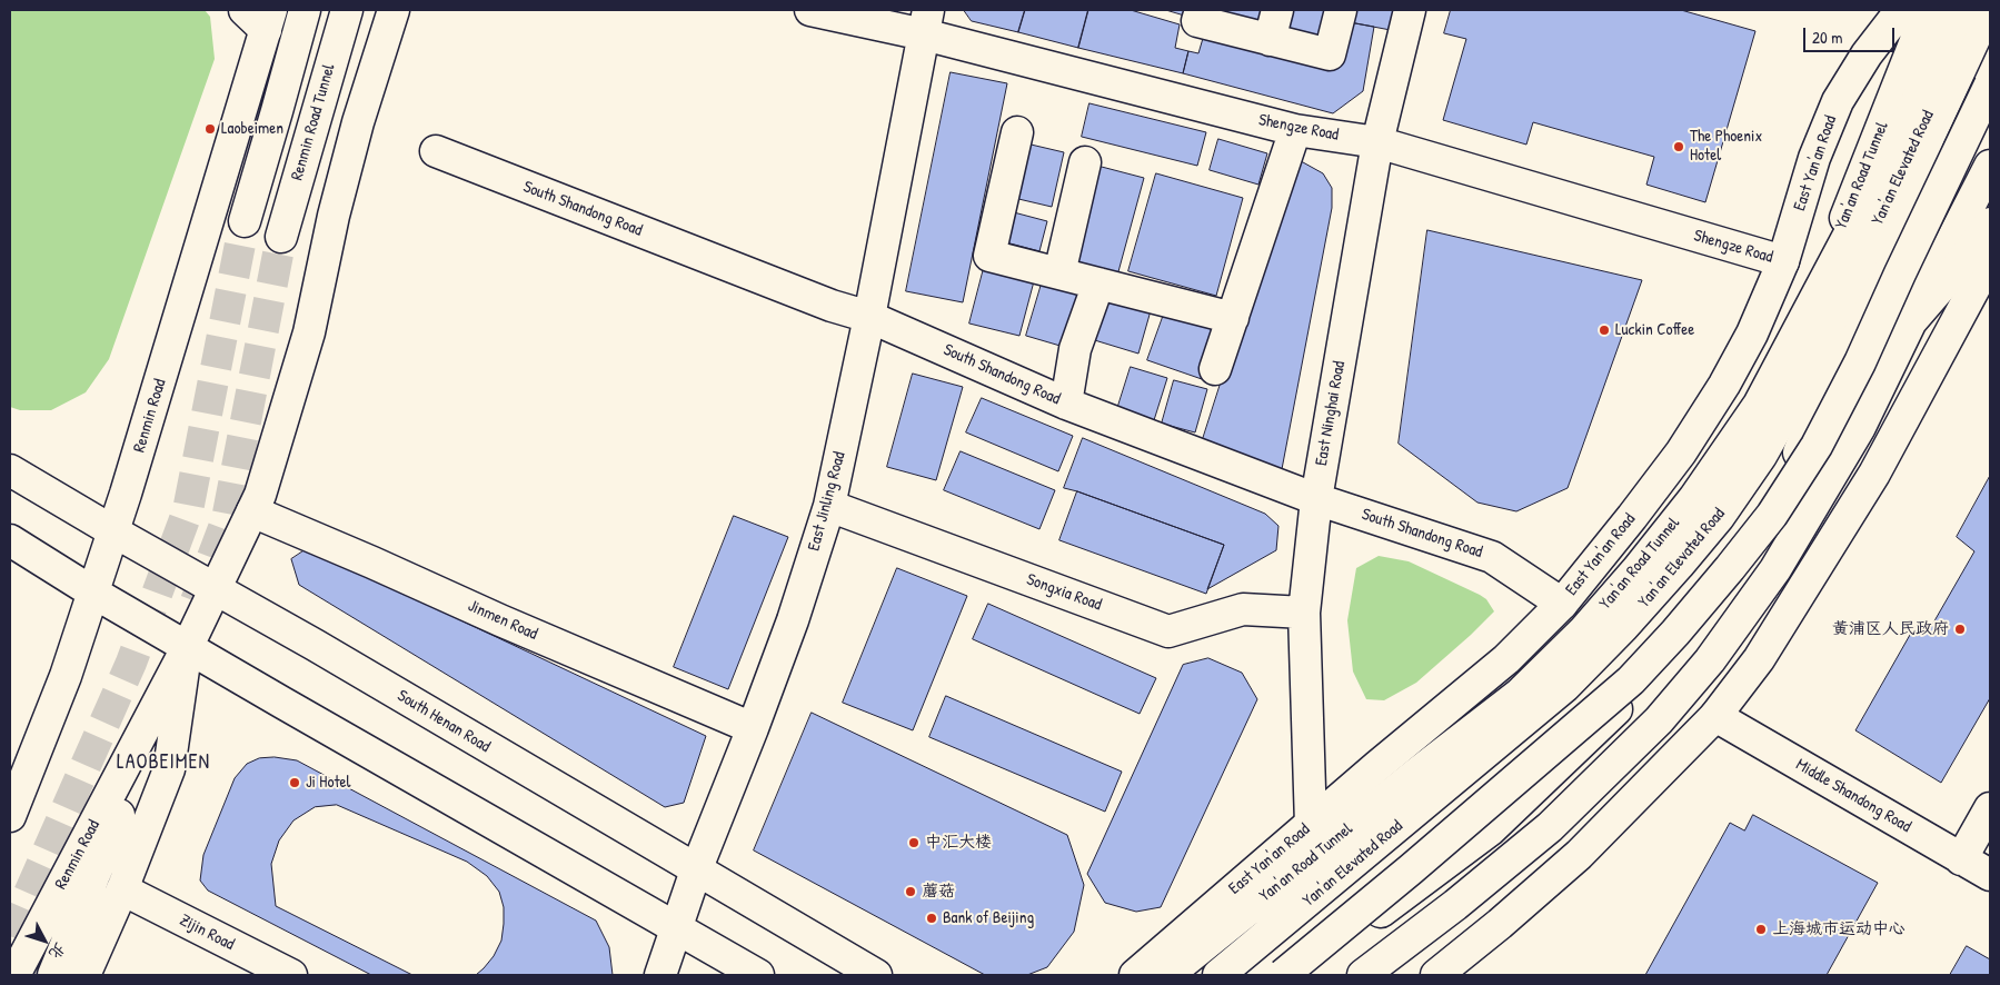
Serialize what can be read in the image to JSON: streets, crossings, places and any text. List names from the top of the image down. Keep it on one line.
{"streets":{"main road":["Renmin Road Tunnel","Shengze Road","East Yan'an Road","Yan'an Elevated Road","Yan'an Road Tunnel","South Shandong Road","East Ninghai Road","Renmin Road","East Jinling Road","Songxia Road","Jinmen Road","South Henan Road","Middle Shandong Road","Zijin Road"]},"crossings":[["Shengze Road","East Yan'an Road"],["Shengze Road","East Ninghai Road"],["Shengze Road","East Jinling Road"],["East Yan'an Road","South Shandong Road"],["East Yan'an Road","East Ninghai Road"],["South Shandong Road","East Ninghai Road"],["South Shandong Road","East Jinling Road"],["East Ninghai Road","Songxia Road"],["Renmin Road","Jinmen Road"],["Renmin Road","South Henan Road"],["Renmin Road","Zijin Road"],["East Jinling Road","Songxia Road"],["East Jinling Road","Jinmen Road"],["East Jinling Road","South Henan Road"]],"districts":["LAOBEIMEN"],"places":["Laobeimen","The Phoenix Hotel","Luckin Coffee","黄浦区人民政府","Ji Hotel","中汇大楼","蘑菇","Bank of Beijing","上海城市运动中心"],"scale_bar":"20 m","north":"bottom right"}
